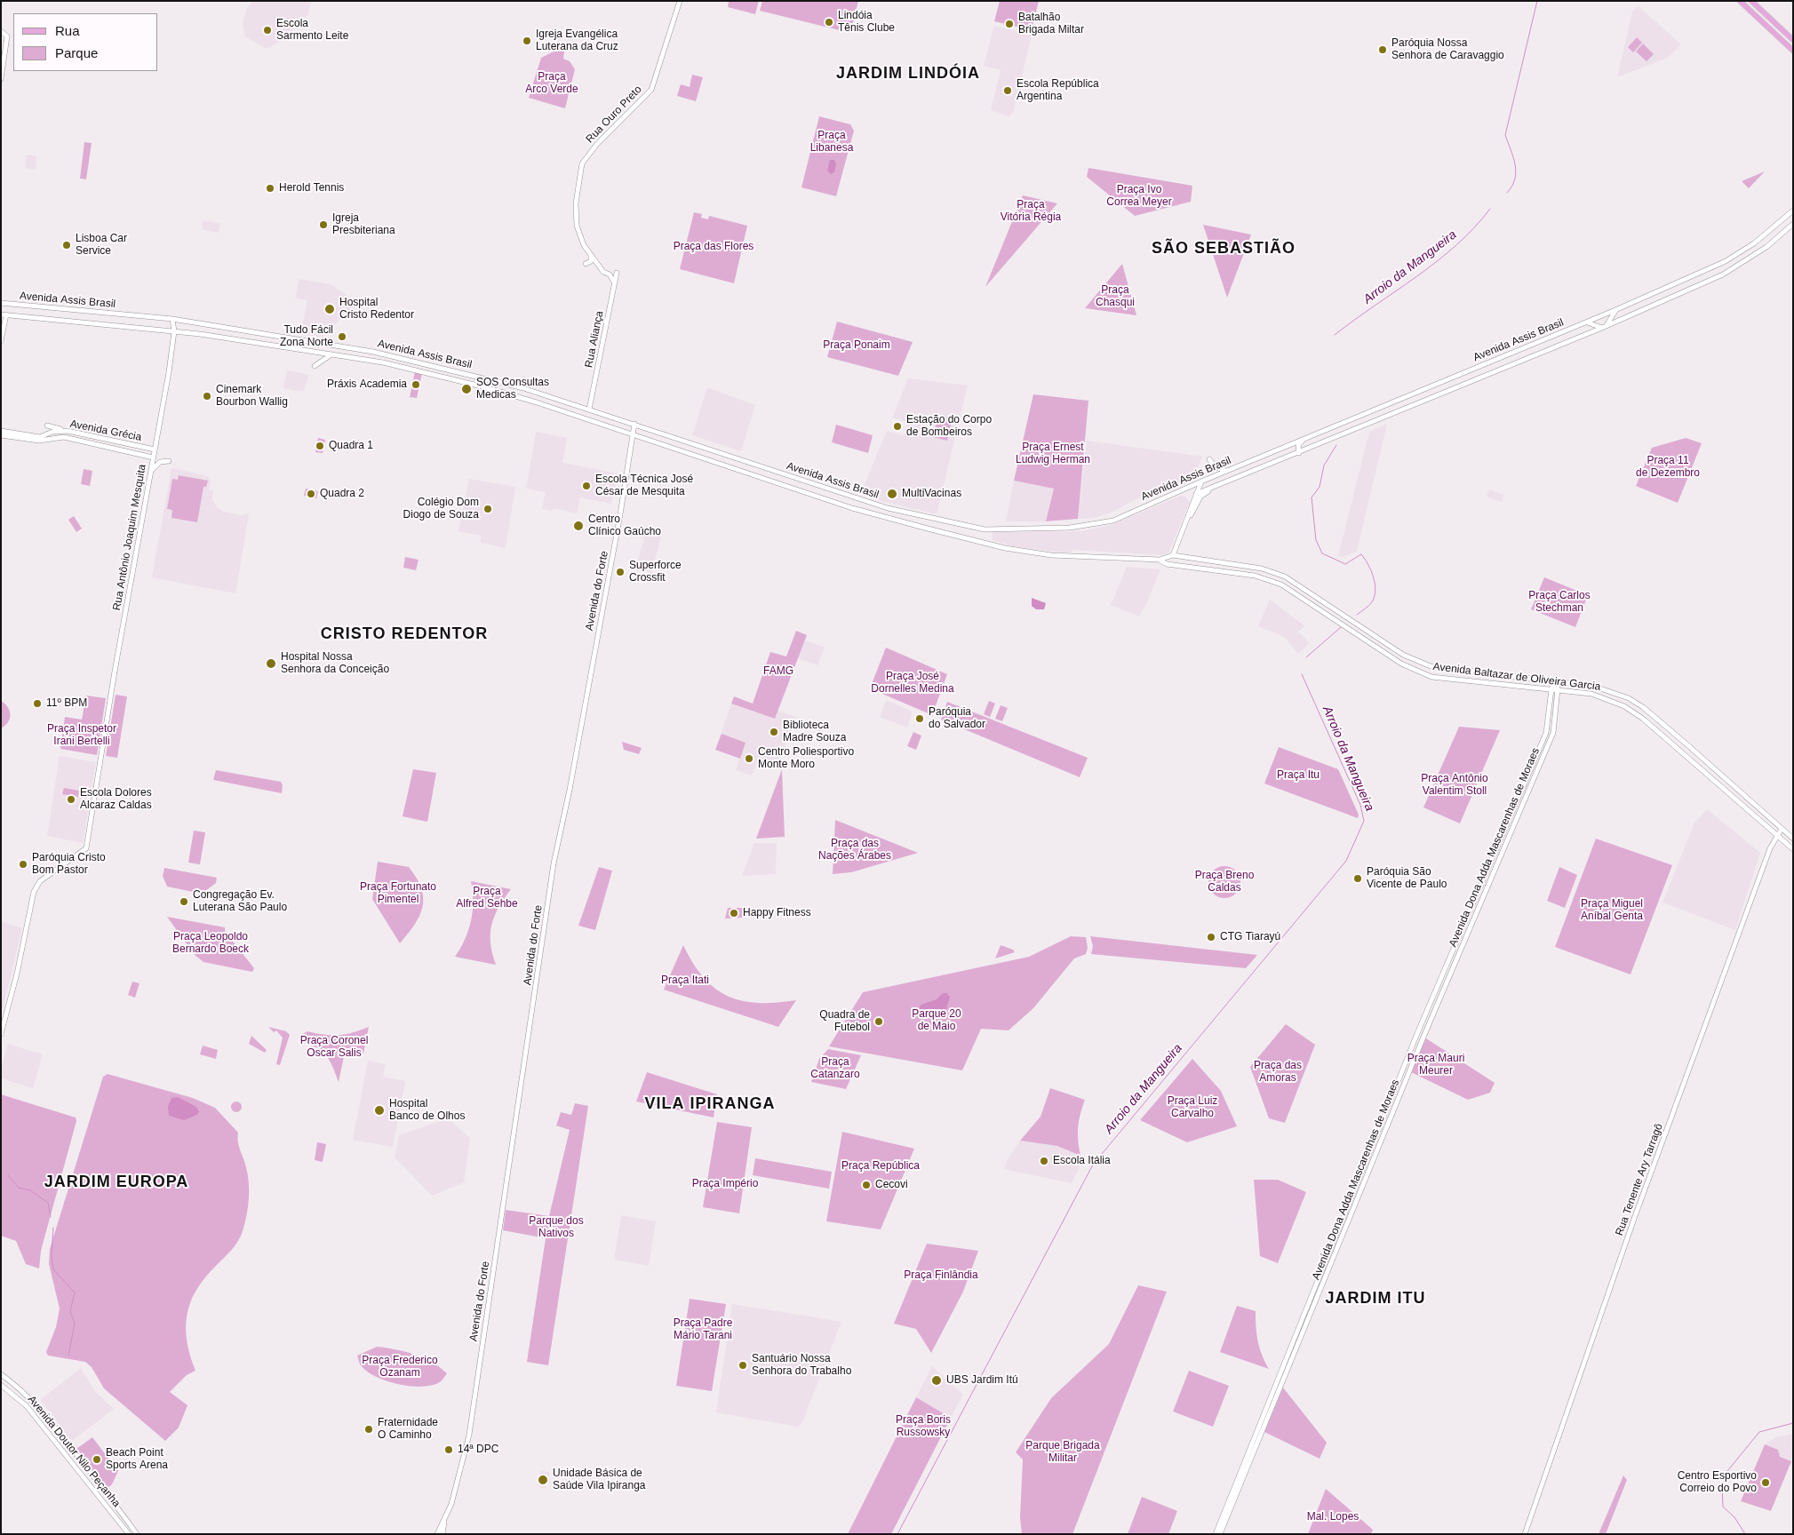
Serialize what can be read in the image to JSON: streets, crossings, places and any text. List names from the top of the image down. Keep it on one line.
{"streets":{"main road":["Rua Ouro Preto","Avenida Assis Brasil","Rua Aliança","Avenida Grécia","Rua Antônio Joaquim Mesquita","Avenida do Forte","Avenida Baltazar de Oliveira Garcia","Avenida Dona Adda Mascarenhas de Moraes","Rua Tenente Ary Tarragô","Avenida Doutor Nilo Peçanha"]},"crossings":[["Avenida Assis Brasil","Rua Aliança"],["Avenida Assis Brasil","Rua Antônio Joaquim Mesquita"],["Avenida Assis Brasil","Avenida do Forte"],["Avenida Assis Brasil","Avenida Baltazar de Oliveira Garcia"],["Avenida Grécia","Rua Antônio Joaquim Mesquita"],["Avenida Baltazar de Oliveira Garcia","Avenida Dona Adda Mascarenhas de Moraes"],["Avenida Baltazar de Oliveira Garcia","Rua Tenente Ary Tarragô"]],"districts":["JARDIM LINDÓIA","SÃO SEBASTIÃO","CRISTO REDENTOR","VILA IPIRANGA","JARDIM EUROPA","JARDIM ITU"],"water":["Arroio da Mangueira"],"parks":["Praça Arco Verde","Praça Libanesa","Praça Ivo Correa Meyer","Praça Vitória Régia","Praça das Flores","Praça Chasqui","Praça Ponaim","Praça Ernest Ludwig Herman","Praça 11 de Dezembro","Praça Carlos Stechman","FAMG","Praça José Dornelles Medina","Praça Inspetor Irani Bertelli","Praça Itu","Praça Antônio Valentim Stoll","Praça das Nações Árabes","Praça Breno Caldas","Praça Fortunato Pimentel","Praça Alfred Sehbe","Praça Miguel Aníbal Genta","Praça Leopoldo Bernardo Boeck","Praça Itati","Parque 20 de Maio","Praça Coronel Oscar Salis","Praça Mauri Meurer","Praça Catanzaro","Praça das Amoras","Praça Luiz Carvalho","Praça República","Praça Império","Parque dos Nativos","Praça Finlândia","Praça Padre Mário Tarani","Praça Frederico Ozanam","Praça Boris Russowsky","Parque Brigada Militar","Mal. Lopes"],"places":["Lindóia Tênis Clube","Batalhão Brigada Miltar","Escola Sarmento Leite","Igreja Evangélica Luterana da Cruz","Paróquia Nossa Senhora de Caravaggio","Escola República Argentina","Herold Tennis","Igreja Presbiteriana","Lisboa Car Service","Hospital Cristo Redentor","Tudo Fácil Zona Norte","Práxis Academia","SOS Consultas Medicas","Cinemark Bourbon Wallig","Estação do Corpo de Bombeiros","Quadra 1","Escola Técnica José César de Mesquita","Quadra 2","MultiVacinas","Colégio Dom Diogo de Souza","Centro Clínico Gaúcho","Superforce Crossfit","Hospital Nossa Senhora da Conceição","11º BPM","Paróquia do Salvador","Biblioteca Madre Souza","Centro Poliesportivo Monte Moro","Escola Dolores Alcaraz Caldas","Paróquia Cristo Bom Pastor","Paróquia São Vicente de Paulo","Congregação Ev. Luterana São Paulo","Happy Fitness","CTG Tiarayú","Quadra de Futebol","Hospital Banco de Olhos","Escola Itália","Cecovi","Santuário Nossa Senhora do Trabalho","UBS Jardim Itú","Fraternidade O Caminho","14ª DPC","Beach Point Sports Arena","Unidade Básica de Saúde Vila Ipiranga","Centro Esportivo Correio do Povo"],"legend":["Rua","Parque"]}
